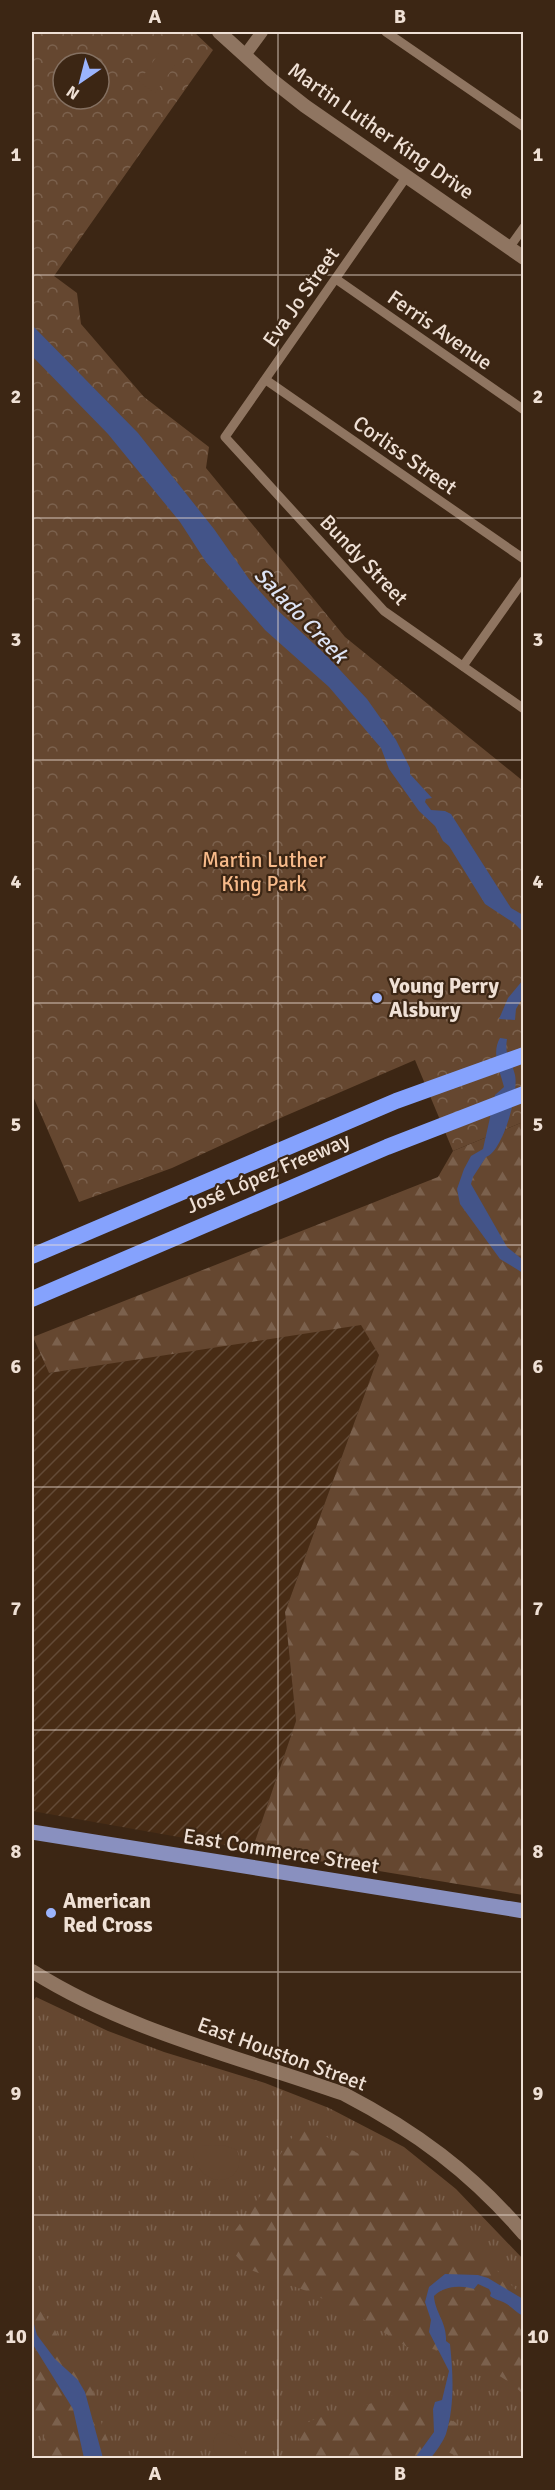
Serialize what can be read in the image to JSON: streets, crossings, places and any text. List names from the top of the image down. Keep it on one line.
{"streets":{"highway":["José López Freeway"],"main road":["Martin Luther King Drive","East Commerce Street","East Houston Street"],"street":["Eva Jo Street","Ferris Avenue","Corliss Street","Bundy Street"]},"crossings":[["Martin Luther King Drive","Eva Jo Street"],["Eva Jo Street","Ferris Avenue"],["Eva Jo Street","Corliss Street"],["Eva Jo Street","Bundy Street"]],"water":["Salado Creek"],"parks":["Martin Luther King Park"],"places":["Young Perry Alsbury","American Red Cross"],"north":"bottom left","grid":{"columns":["A","B"],"rows":["1","2","3","4","5","6","7","8","9","10"]}}
